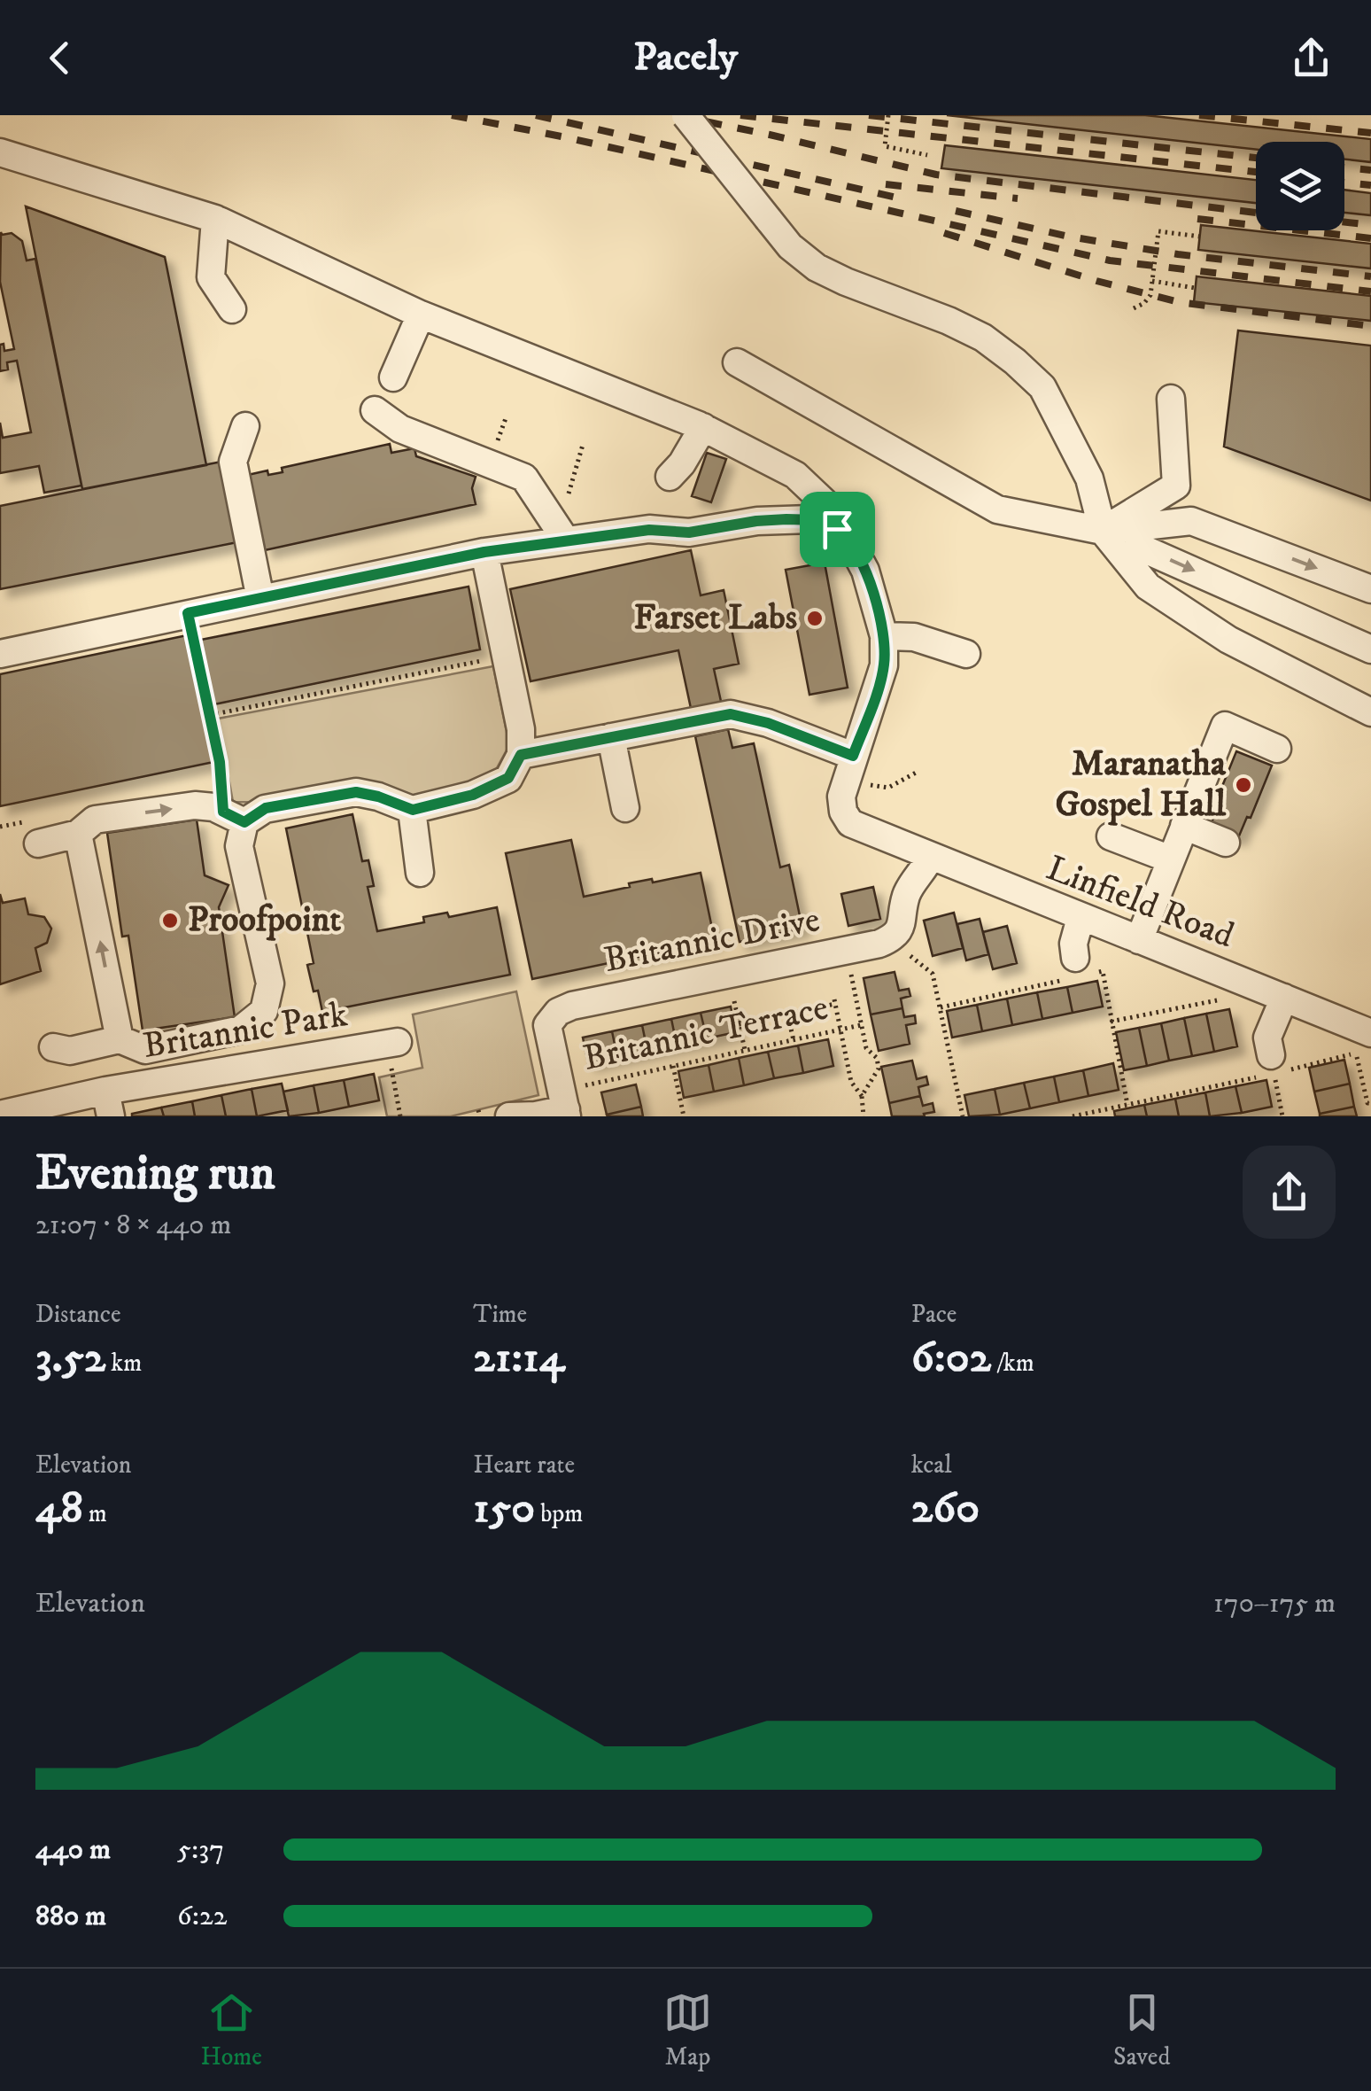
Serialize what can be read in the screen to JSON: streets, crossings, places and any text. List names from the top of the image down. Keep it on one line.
{"streets":{"street":["Linfield Road","Britannic Drive","Britannic Park"],"path":["Britannic Terrace"]},"crossings":[["Britannic Drive","Britannic Terrace"]],"places":["Farset Labs","Maranatha Gospel Hall","Proofpoint"],"page":{"header":"Pacely","heading":["Evening run","21:07 · 8 × 440 m"],"stats":[["Distance","3.52 km"],["Time","21:14"],["Pace","6:02 /km"],["Elevation","48 m"],["Heart rate","150 bpm"],["kcal","260"]],"chart":["Elevation","170–175 m"],"list":[{"name":"440 m","note":"5:37"},{"name":"880 m","note":"6:22"}],"tabs":["Home","Map","Saved"]}}
